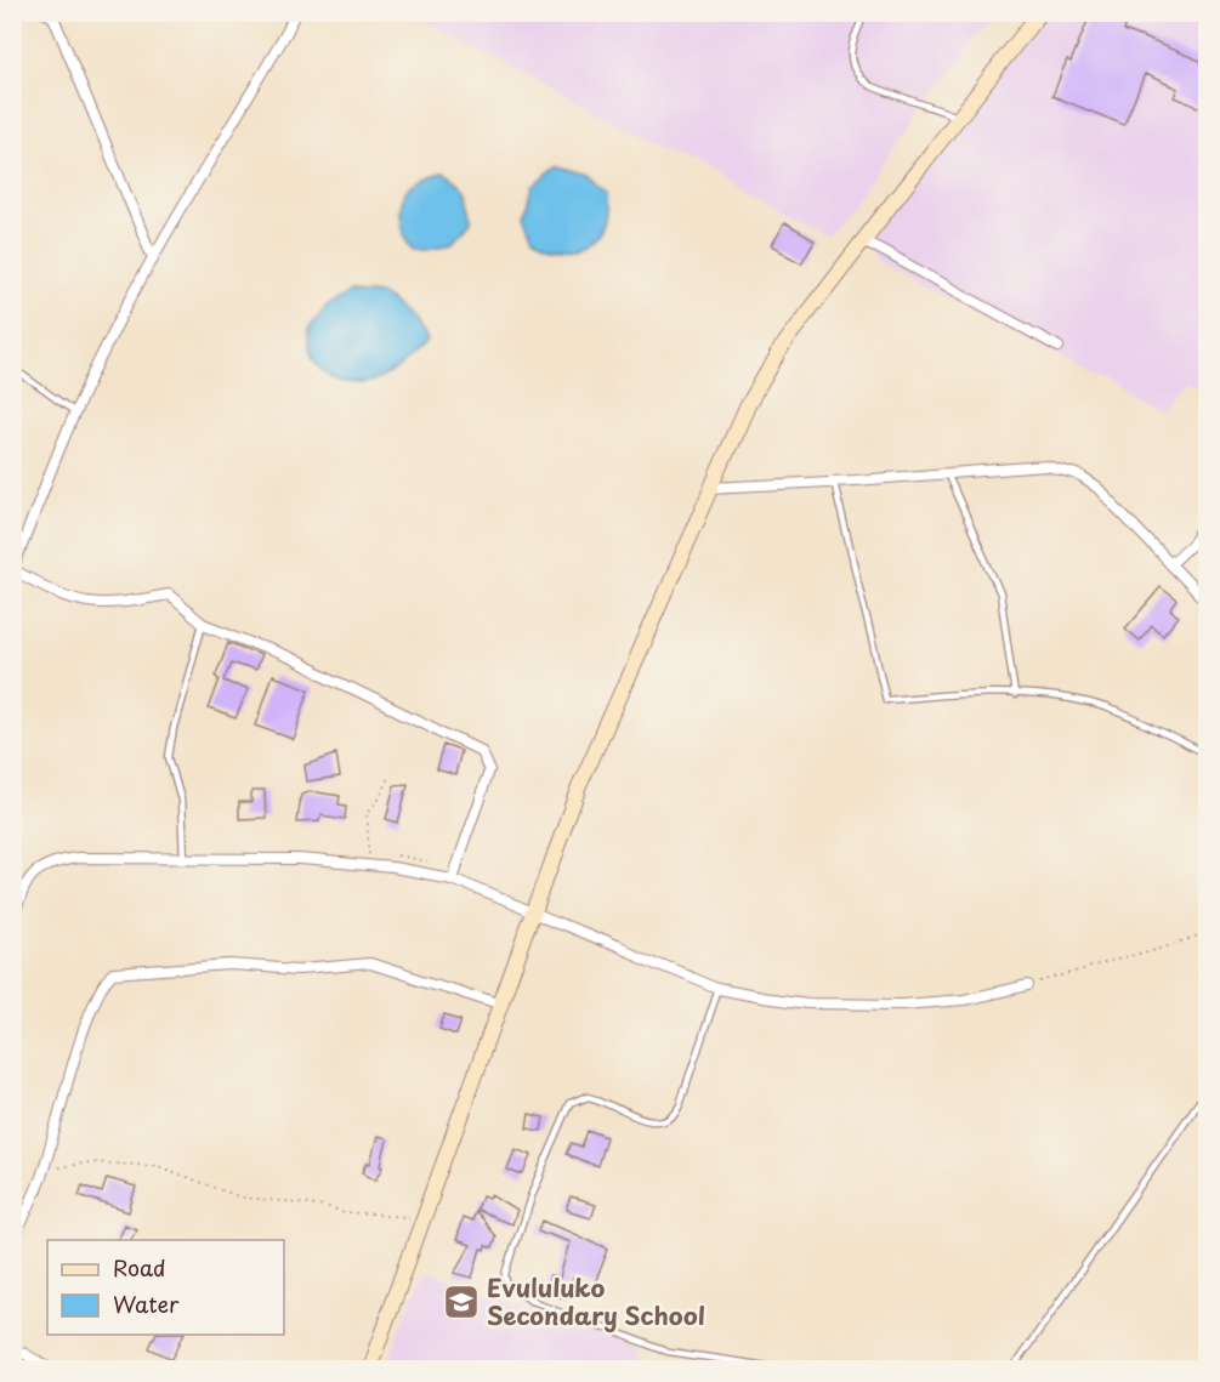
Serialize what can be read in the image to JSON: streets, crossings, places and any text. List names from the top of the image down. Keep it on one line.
{"places":{"school or university":["Evululuko Secondary School"]},"legend":["Road","Water"]}
